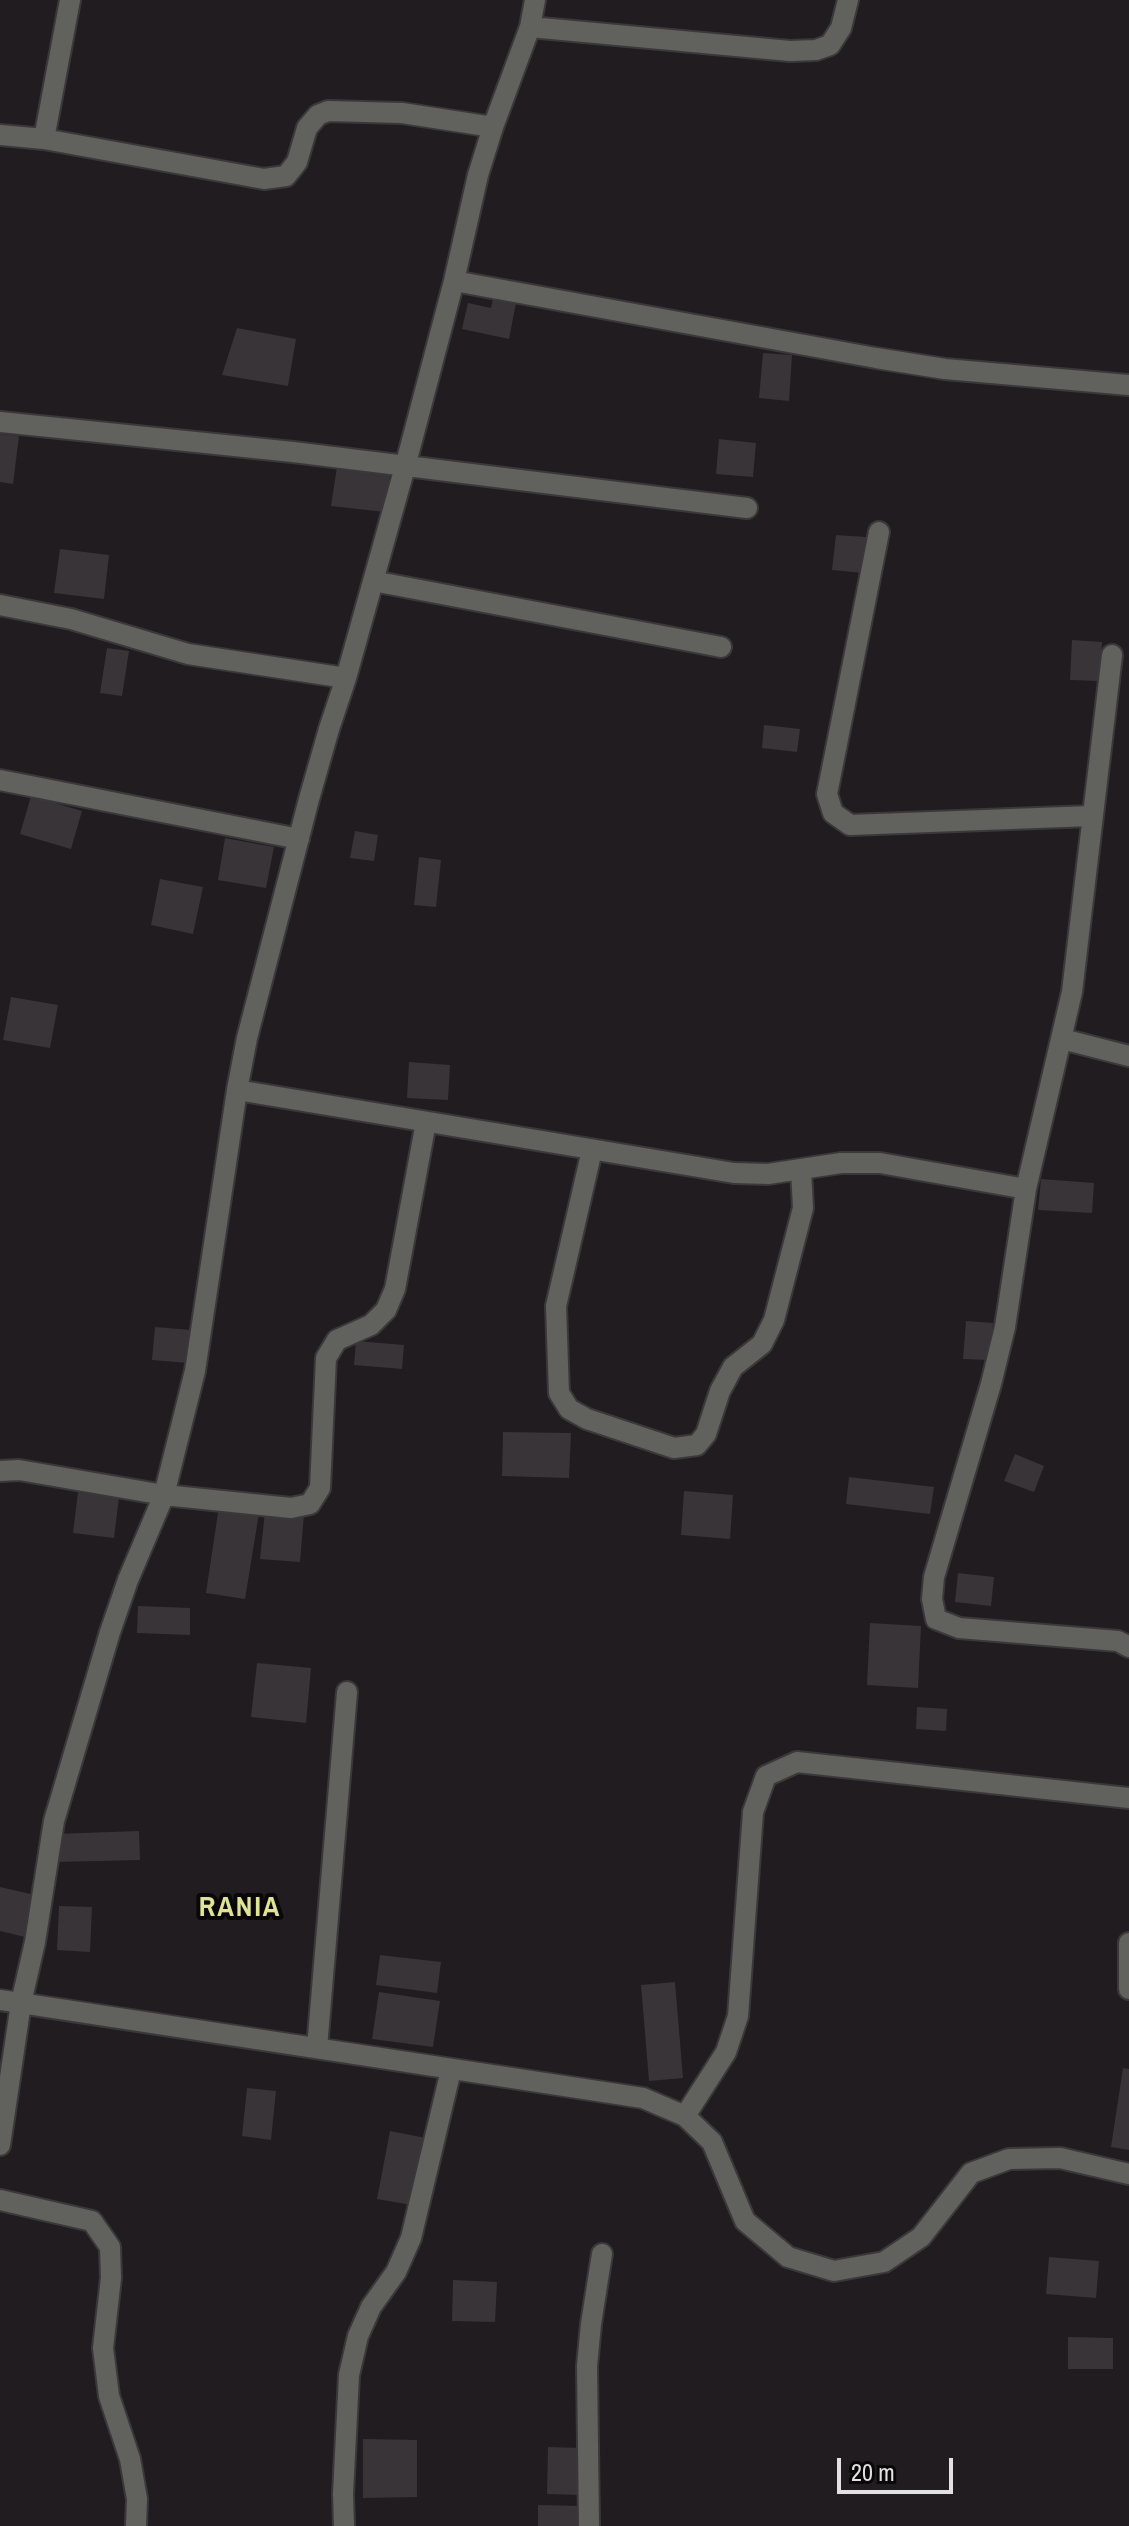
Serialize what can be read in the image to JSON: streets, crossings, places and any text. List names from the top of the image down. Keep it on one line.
{"districts":["RANIA"],"scale_bar":"20 m"}
